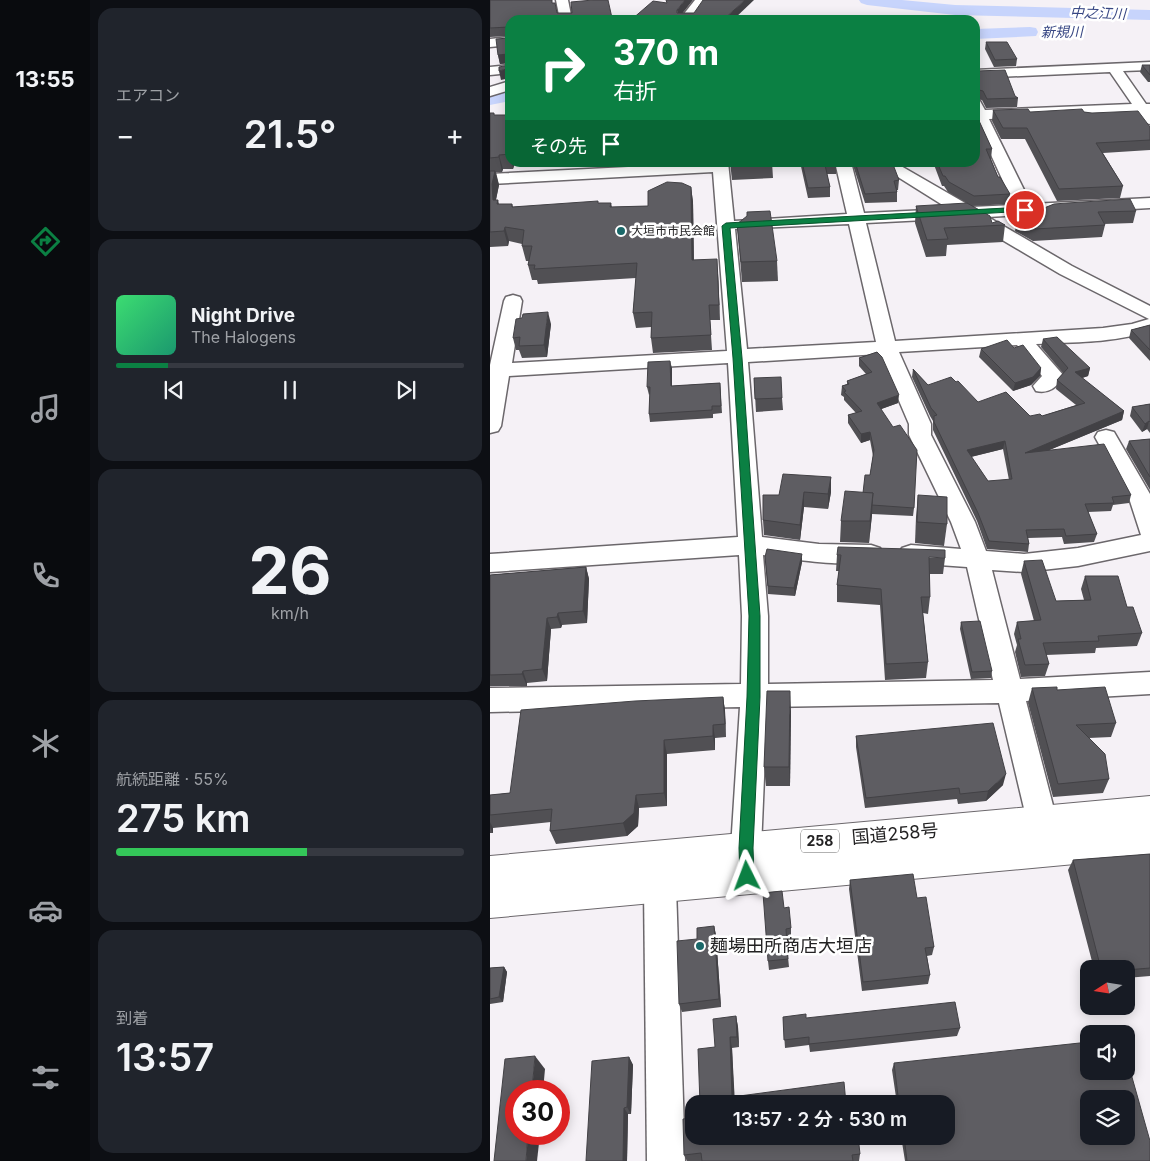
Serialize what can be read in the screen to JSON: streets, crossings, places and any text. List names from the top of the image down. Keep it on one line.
{"streets":{"highway":["国道258号","258"]},"water":["中之江川","新規川"],"places":["大垣市市民会館","麺場田所商店大垣店"],"north":"left","page":{"tabs":"13:55","tile":["エアコン",["26","km/h"],["航続距離 · 55%","275 km"],["到着","13:57"]],"turn":["370 m","右折"],"heat":["−","21.5°","+"],"then":"その先","song":["Night Drive","The Halogens"],"limit":"30","trip":"13:57 · 2 分 · 530 m"}}
